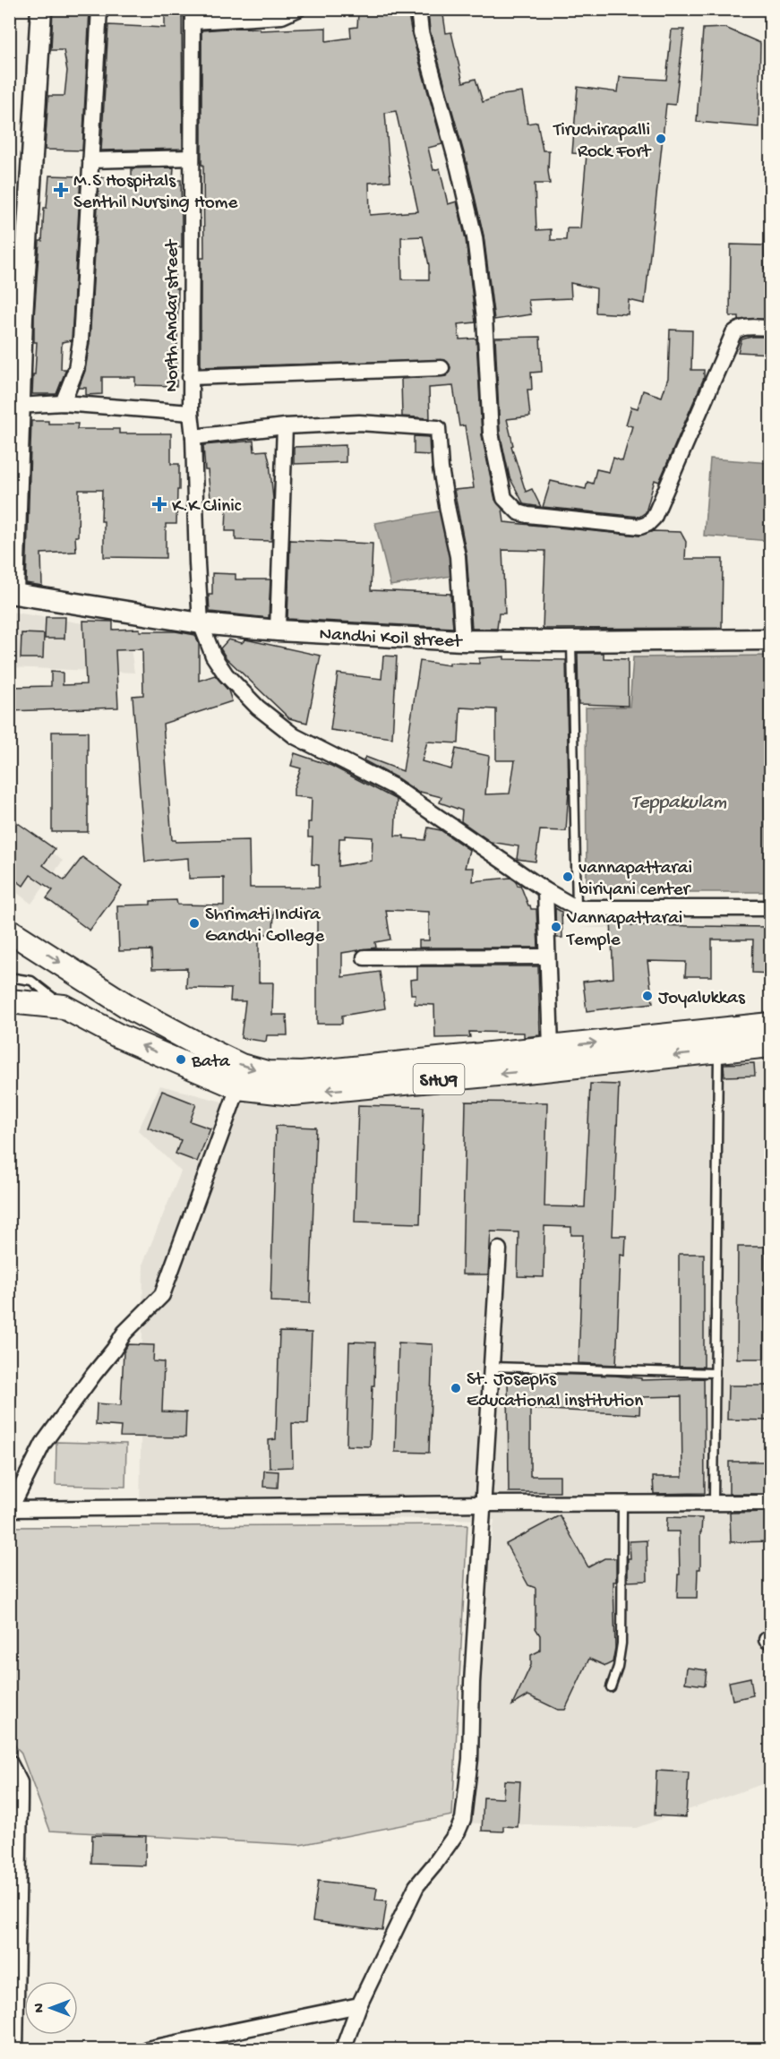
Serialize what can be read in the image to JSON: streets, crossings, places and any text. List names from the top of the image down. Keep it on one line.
{"streets":{"main road":["SHU9"],"street":["North Andar street","Nandhi Koil street"]},"crossings":[["North Andar street","Nandhi Koil street"]],"water":["Teppakulam"],"places":{"other":["Tiruchirapalli Rock Fort","vannapattarai biriyani center","Shrimati Indira Gandhi College","Vannapattarai Temple","Joyalukkas","Bata","St. Josephs Educational institution"],"health":["M.S Hospitals Senthil Nursing Home","K.K Clinic"]},"north":"left"}
